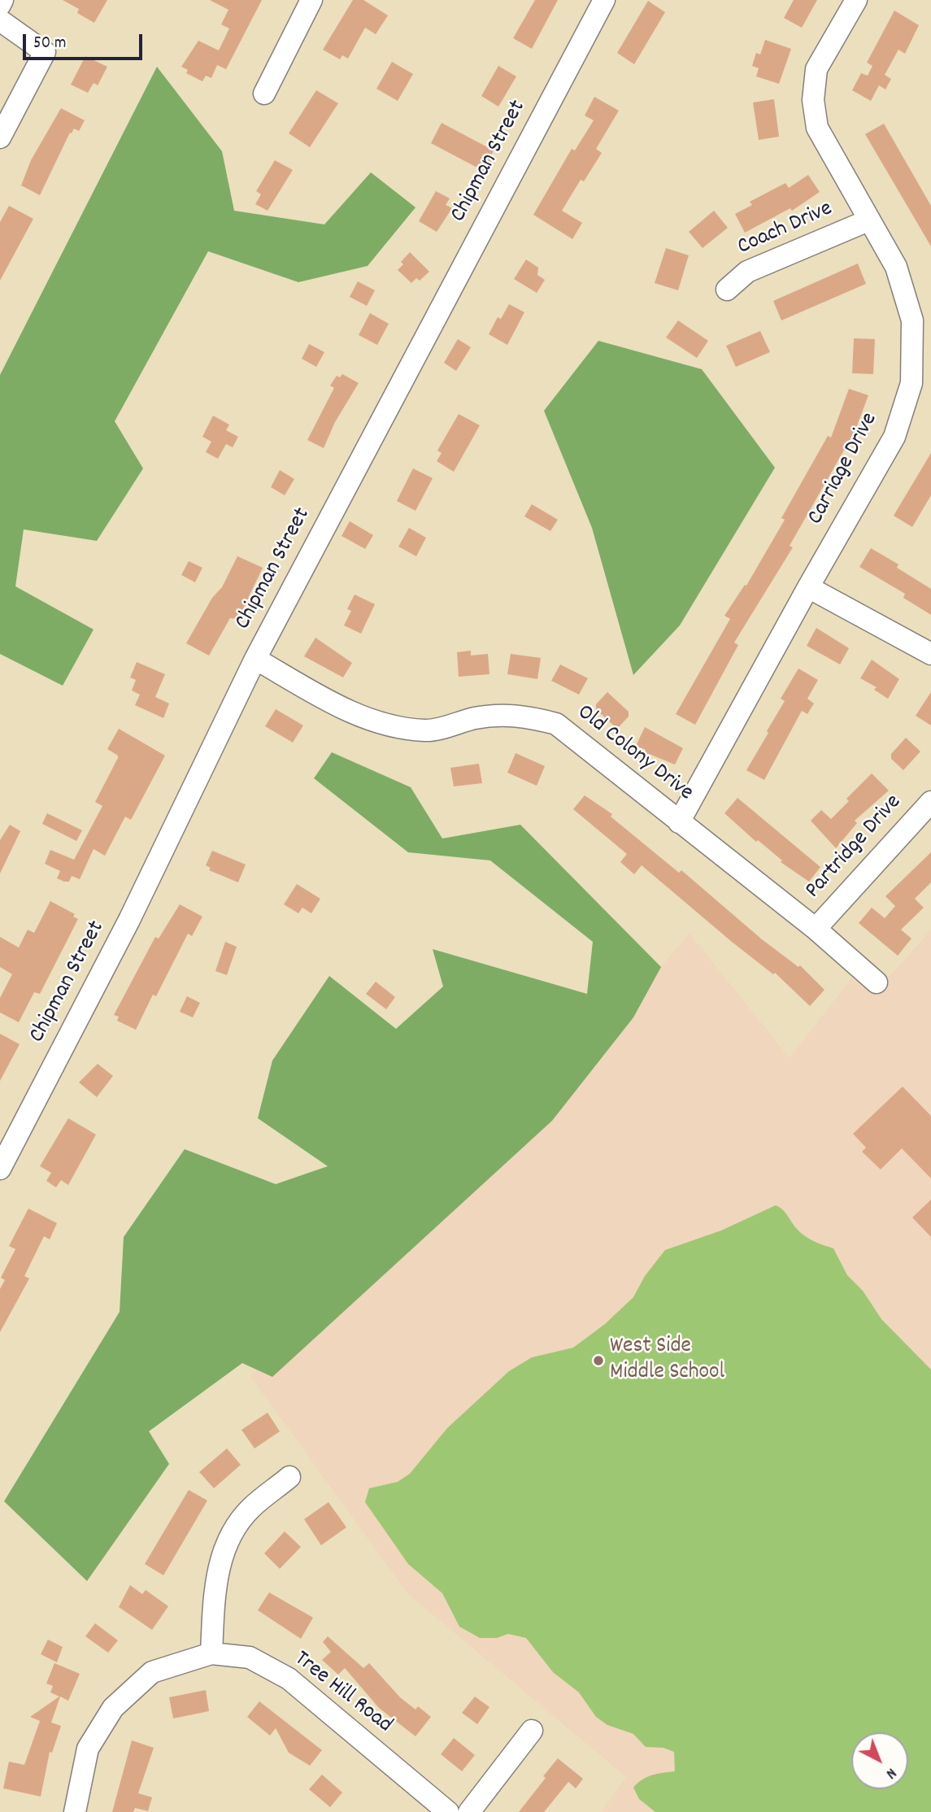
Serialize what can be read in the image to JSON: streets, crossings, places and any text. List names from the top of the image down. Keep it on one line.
{"streets":{"street":["Chipman Street","Coach Drive","Carriage Drive","Old Colony Drive","Partridge Drive","Tree Hill Road"]},"crossings":[["Chipman Street","Old Colony Drive"],["Coach Drive","Carriage Drive"],["Carriage Drive","Old Colony Drive"],["Old Colony Drive","Partridge Drive"]],"places":["West Side Middle School"],"scale_bar":"50 m","north":"bottom right"}
